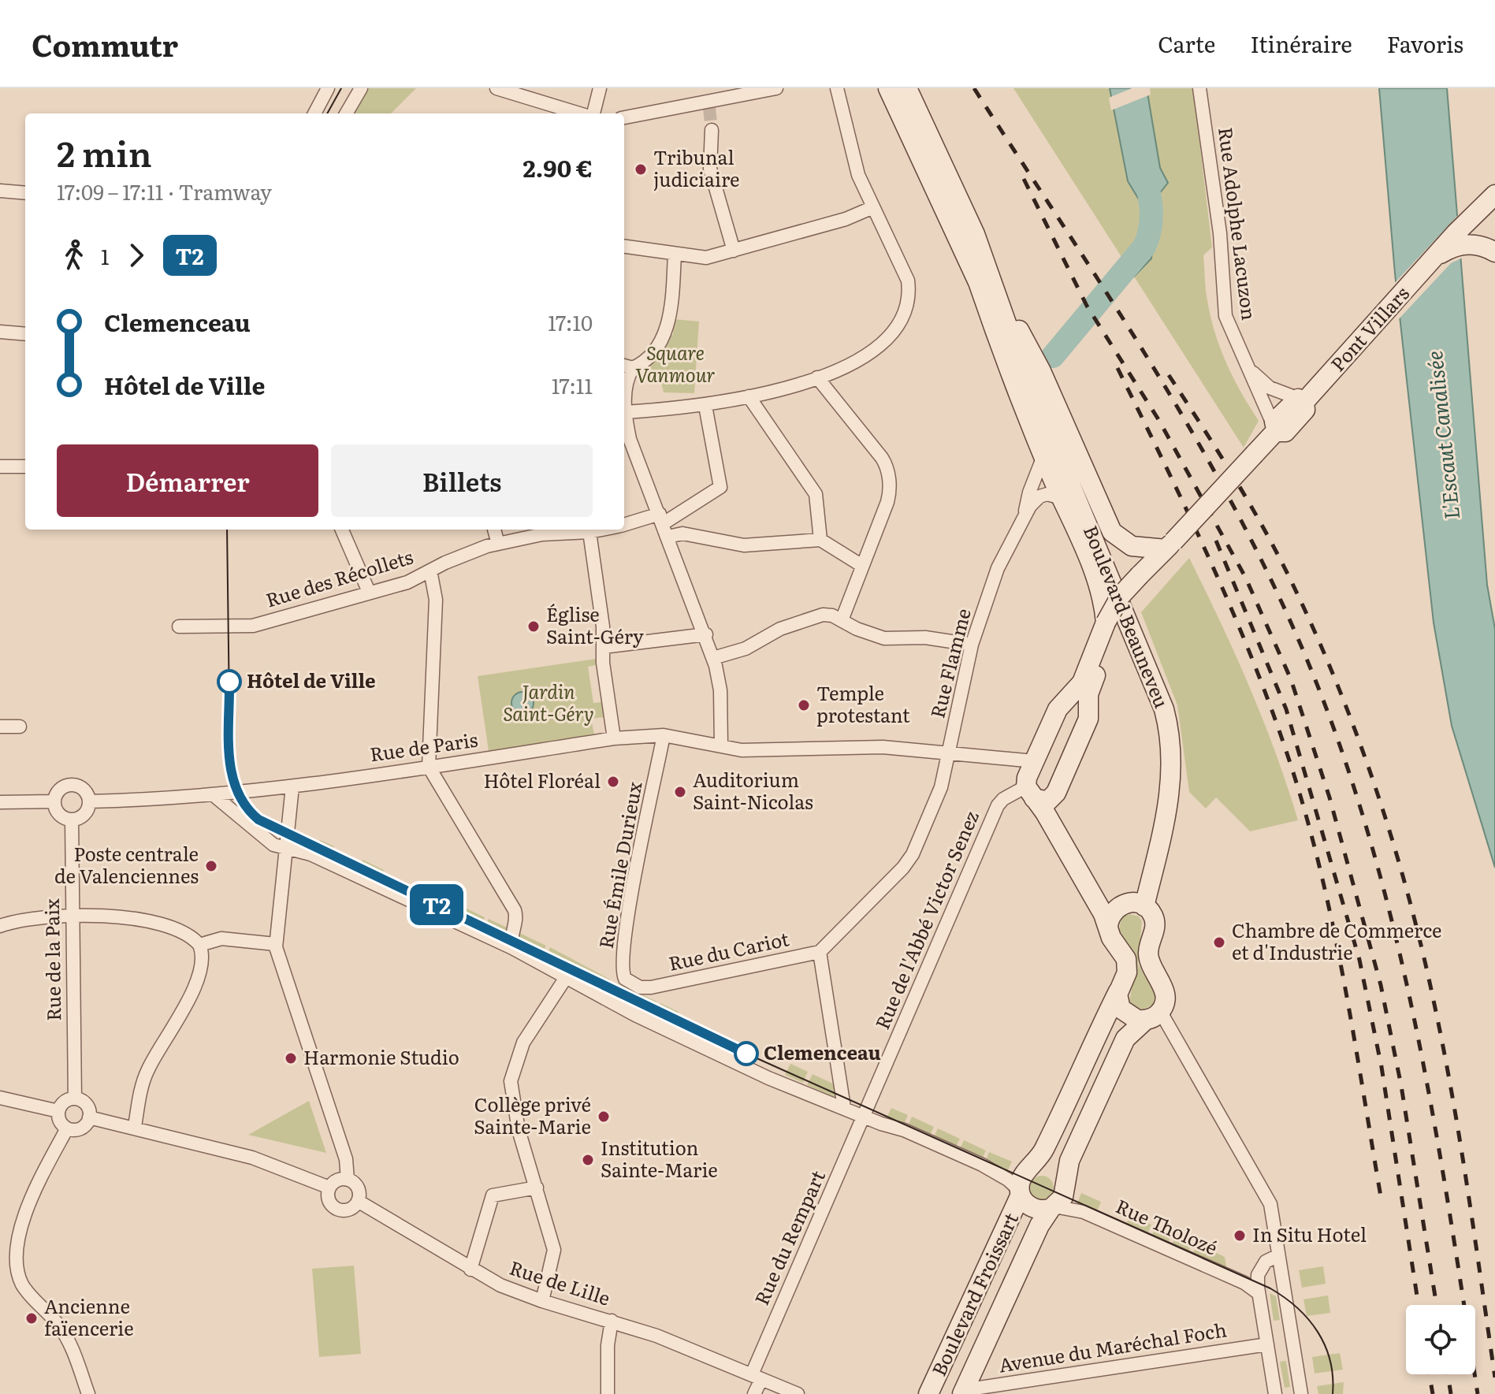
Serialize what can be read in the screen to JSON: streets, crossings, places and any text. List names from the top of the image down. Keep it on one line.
{"streets":{"main road":["Pont Villars","Boulevard Beauneveu","Boulevard Froissart"],"street":["Rue Adolphe Lacuzon","Rue des Récollets","Rue Flamme","Rue de Paris","Rue Émile Durieux","Rue de l'Abbé Victor Senez","Rue du Cariot","Rue de la Paix","Rue Tholozé","Rue du Rempart","Rue de Lille","Avenue du Maréchal Foch"]},"crossings":[["Rue Adolphe Lacuzon","Pont Villars"],["Rue Flamme","Rue de Paris"],["Rue Flamme","Rue du Cariot"],["Rue de Paris","Rue Émile Durieux"],["Rue de Paris","Rue de la Paix"],["Rue Émile Durieux","Rue du Cariot"],["Rue de l'Abbé Victor Senez","Rue du Rempart"],["Rue de l'Abbé Victor Senez","Boulevard Froissart"],["Rue Tholozé","Boulevard Froissart"],["Rue du Rempart","Rue de Lille"],["Boulevard Froissart","Avenue du Maréchal Foch"]],"water":["L'Escaut Canalisée"],"parks":["Square Vanmour","Jardin Saint-Géry"],"places":["Tribunal judiciaire","Église Saint-Géry","Hôtel de Ville","Temple protestant","Hôtel Floréal","Auditorium Saint-Nicolas","Poste centrale de Valenciennes","Chambre de Commerce et d'Industrie","Clemenceau","Harmonie Studio","Collège privé Sainte-Marie","Institution Sainte-Marie","In Situ Hotel","Ancienne faïencerie"],"lines":["tram line T2"],"page":{"header":"Commutr","nav":["Carte","Itinéraire","Favoris"],"on_map":"T2","heading":["2 min","17:09 – 17:11 · Tramway","2.90 €"],"legs":["1","T2"],"list":[{"name":"Clemenceau","value":"17:10"},{"name":"Hôtel de Ville","value":"17:11"}],"buttons":["Démarrer","Billets"]}}
